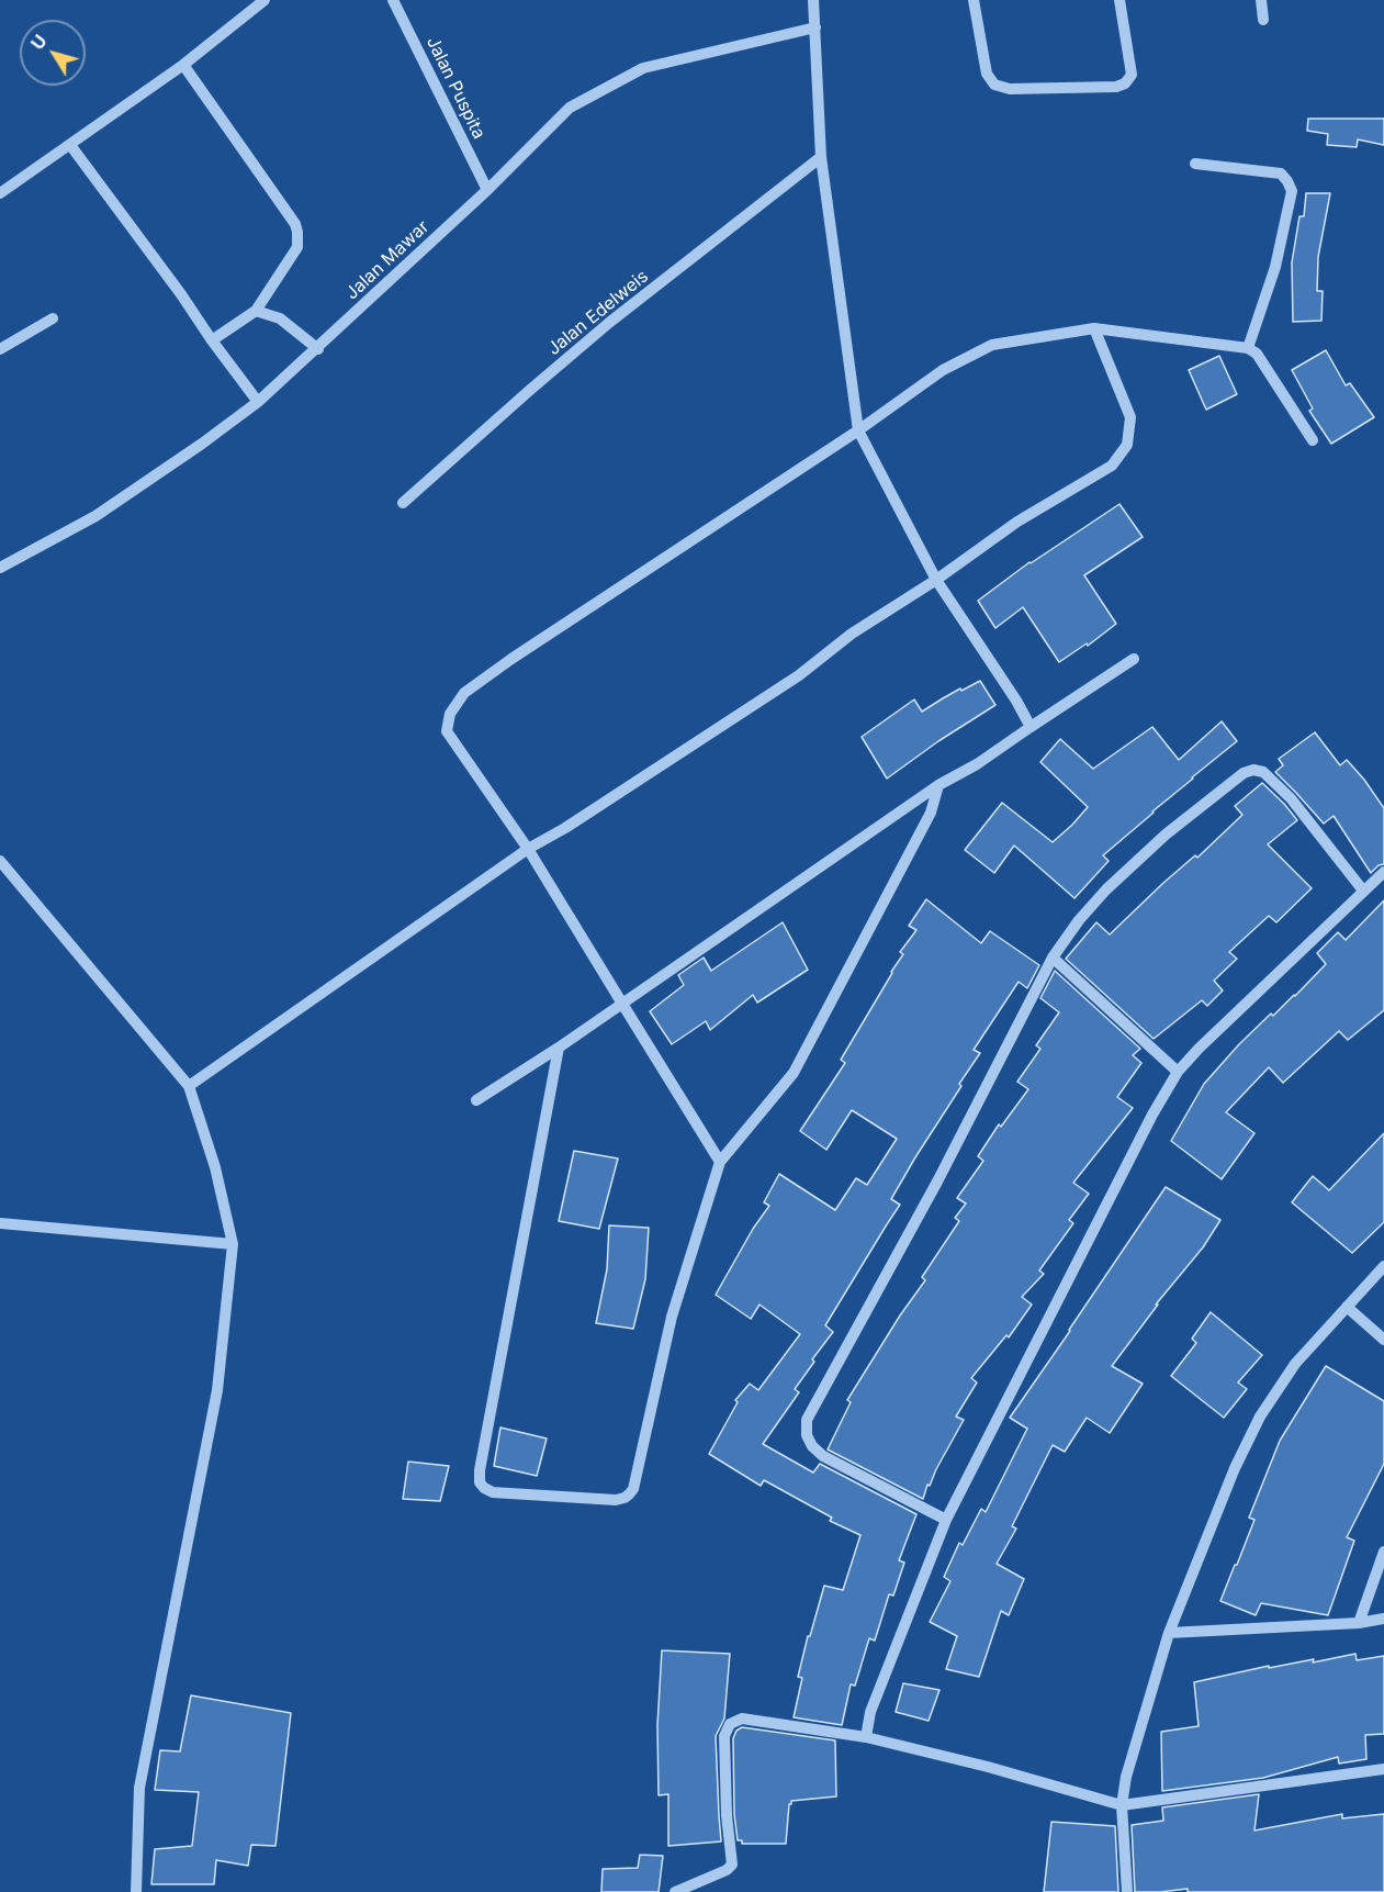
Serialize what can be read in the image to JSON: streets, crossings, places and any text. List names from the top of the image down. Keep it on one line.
{"streets":{"street":["Jalan Puspita","Jalan Mawar","Jalan Edelweis"]},"crossings":[["Jalan Puspita","Jalan Mawar"]],"north":"top left"}
